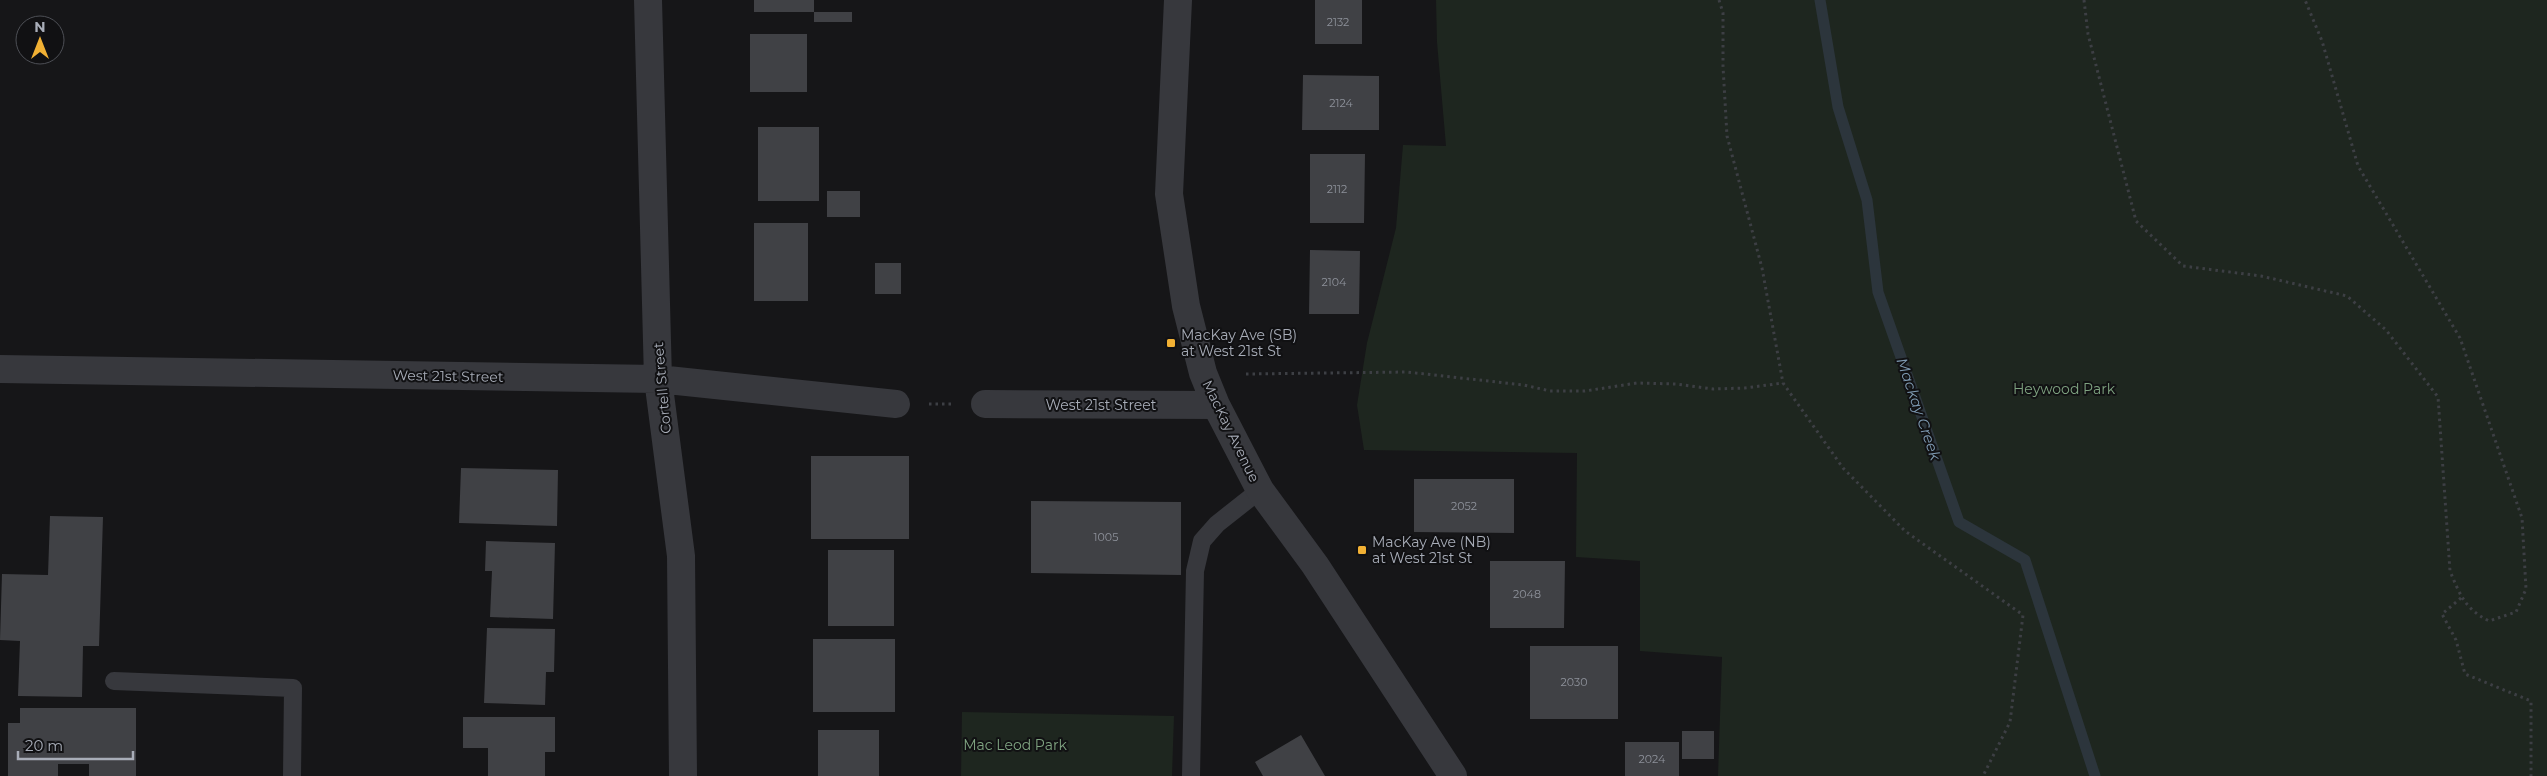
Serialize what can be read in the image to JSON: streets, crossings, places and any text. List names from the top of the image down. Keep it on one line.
{"streets":{"street":["West 21st Street","Cortell Street","MacKay Avenue"]},"crossings":[["West 21st Street","Cortell Street"],["West 21st Street","MacKay Avenue"]],"water":["Mackay Creek"],"parks":["Heywood Park","Mac Leod Park"],"places":{"transit":["MacKay Ave (SB) at West 21st St","MacKay Ave (NB) at West 21st St"]},"house_numbers":["2132","2124","2112","2104","2052","1005","2048","2030","2024"],"scale_bar":"20 m","north":"top"}
